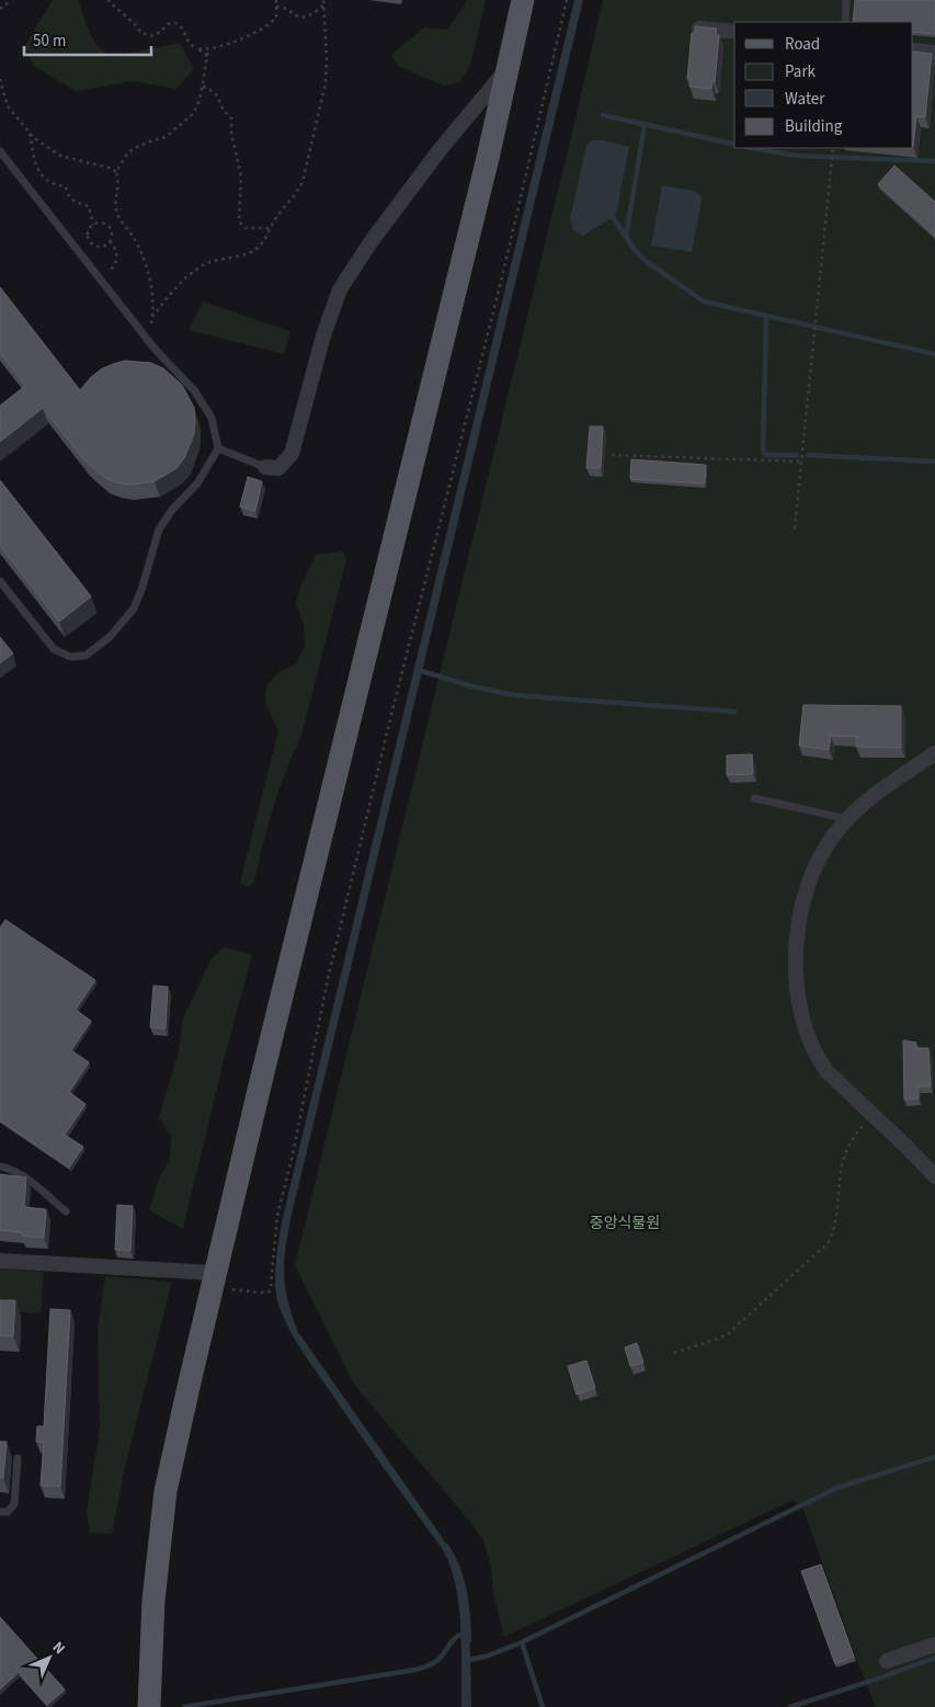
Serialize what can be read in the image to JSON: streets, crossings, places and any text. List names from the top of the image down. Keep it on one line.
{"parks":["중앙식물원"],"legend":["Road","Park","Water","Building"],"scale_bar":"50 m","north":"top right"}
